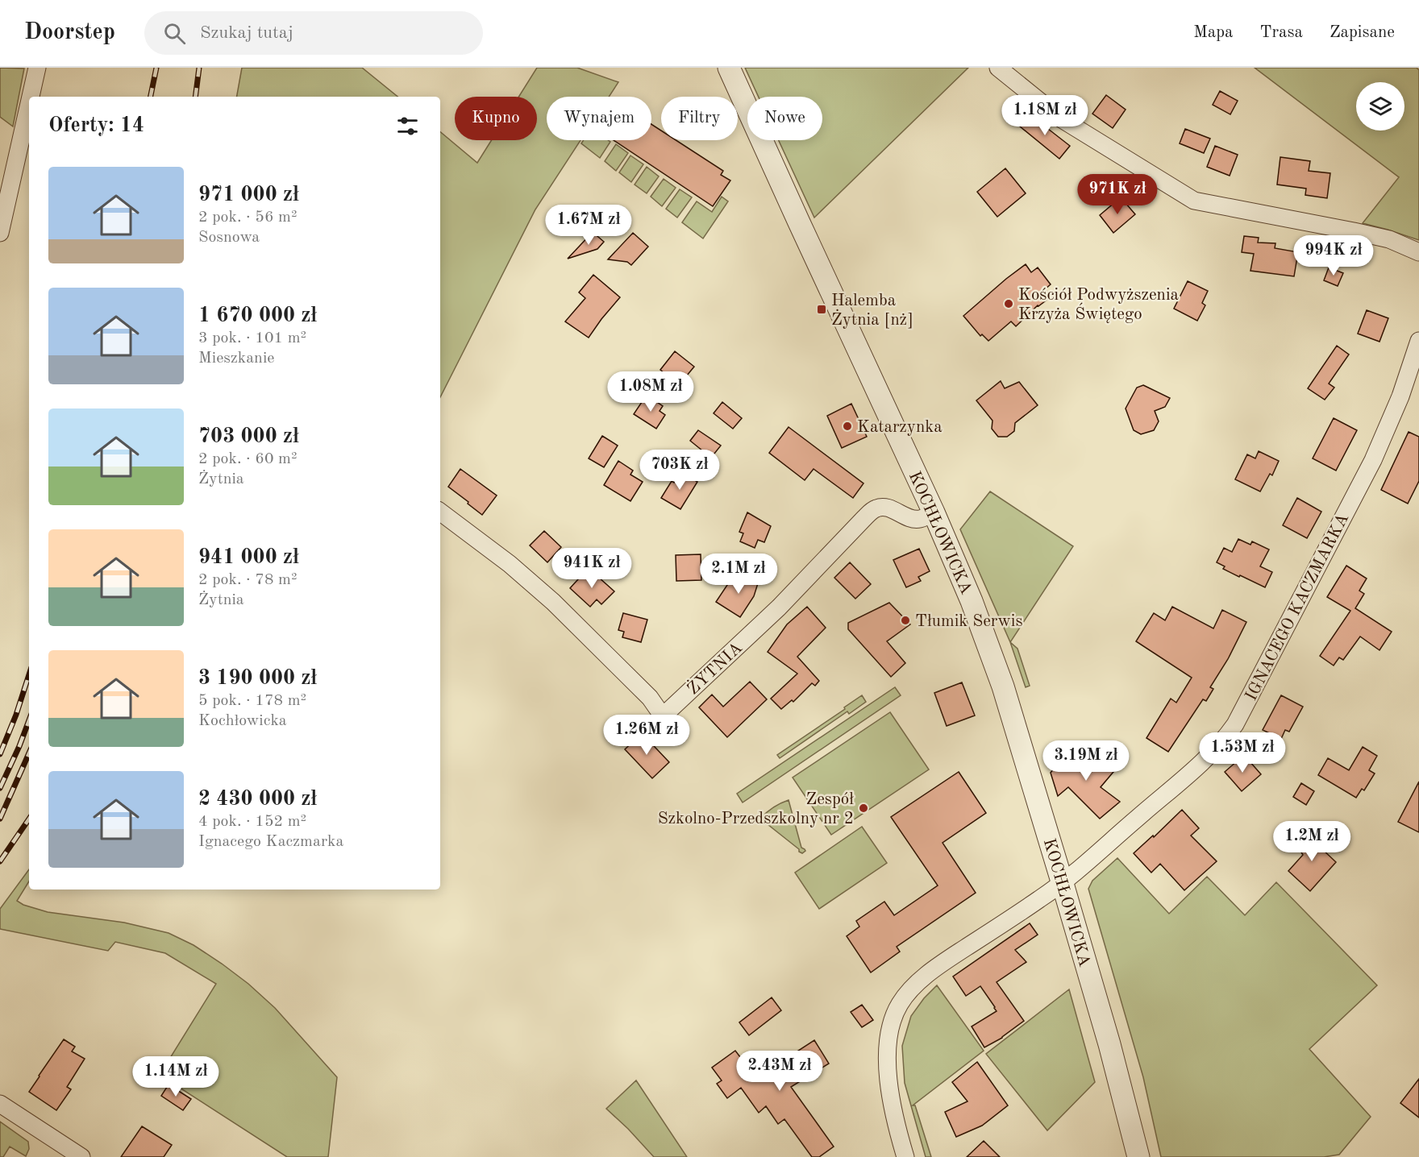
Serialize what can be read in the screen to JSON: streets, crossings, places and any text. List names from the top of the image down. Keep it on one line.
{"streets":{"street":["KOCHŁOWICKA","IGNACEGO KACZMARKA","ŻYTNIA"]},"crossings":[["KOCHŁOWICKA","IGNACEGO KACZMARKA"],["KOCHŁOWICKA","ŻYTNIA"]],"places":{"other":["Kościół Podwyższenia Krzyża Świętego","Katarzynka","Tłumik Serwis","Zespół Szkolno-Przedszkolny nr 2"],"transit":["Halemba Żytnia [nż]"]},"page":{"header":"Doorstep","search":"Szukaj tutaj","nav":["Mapa","Trasa","Zapisane"],"price":["1.18M zł","971K zł","1.67M zł","994K zł","1.08M zł","703K zł","941K zł","2.1M zł","1.26M zł","1.53M zł","3.19M zł","1.2M zł","2.43M zł","1.14M zł"],"chip":["Kupno","Wynajem","Filtry","Nowe"],"heading":"Oferty: 14","list":[{"name":"971 000 zł","note":"2 pok. · 56 m² · Sosnowa"},{"name":"1 670 000 zł","note":"3 pok. · 101 m² · Mieszkanie"},{"name":"703 000 zł","note":"2 pok. · 60 m² · Żytnia"},{"name":"941 000 zł","note":"2 pok. · 78 m² · Żytnia"},{"name":"3 190 000 zł","note":"5 pok. · 178 m² · Kochłowicka"},{"name":"2 430 000 zł","note":"4 pok. · 152 m² · Ignacego Kaczmarka"}]}}
